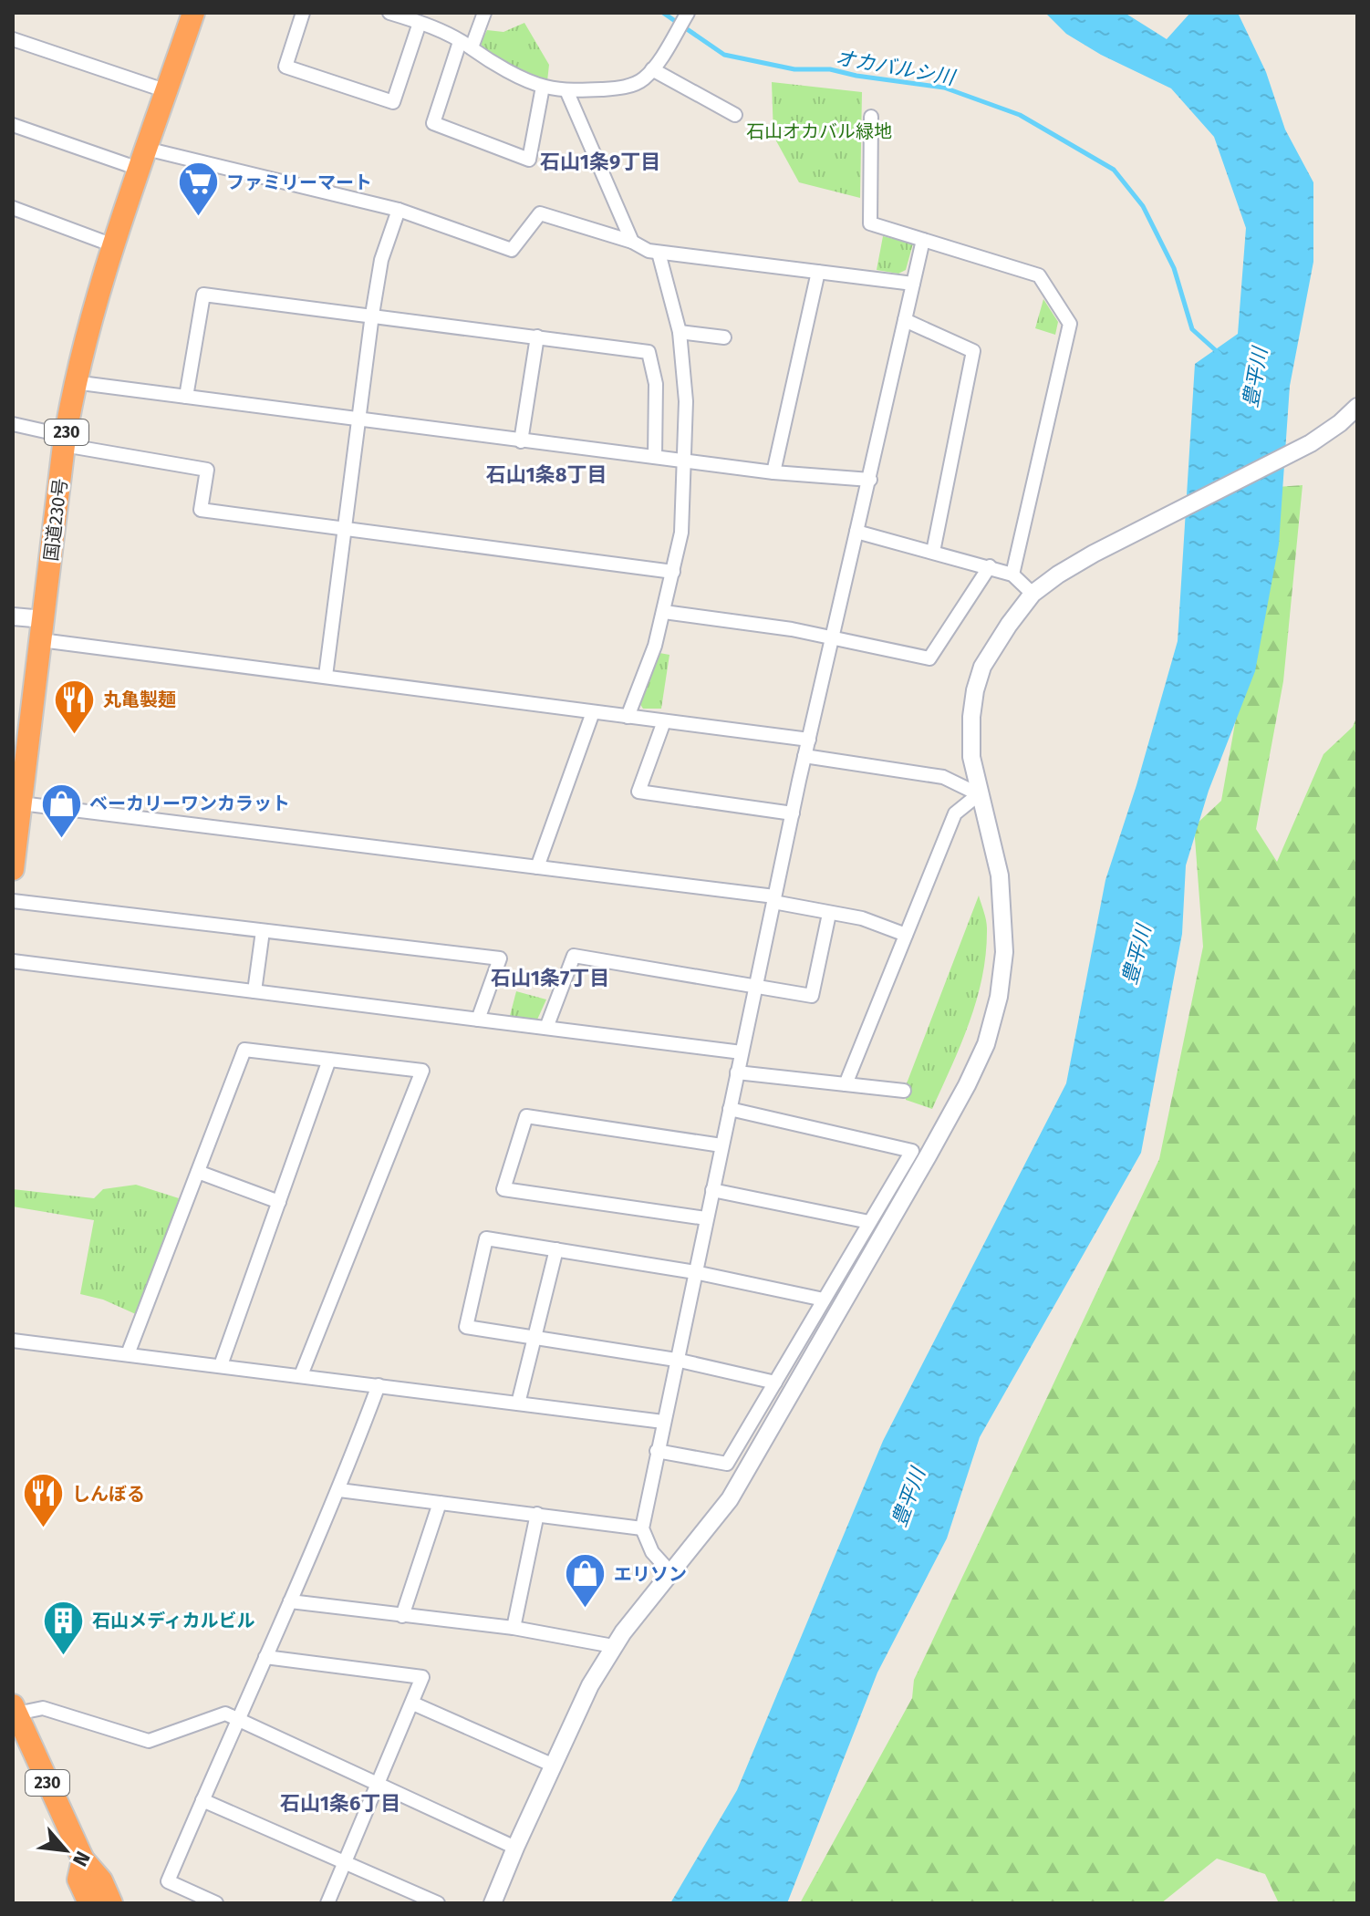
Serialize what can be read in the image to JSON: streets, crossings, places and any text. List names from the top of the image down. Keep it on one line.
{"streets":{"highway":["230","国道230号"]},"districts":["石山1条9丁目","石山1条8丁目","石山1条7丁目","石山1条6丁目"],"water":["オカバルシ川","豊平川"],"parks":["石山オカバル緑地"],"places":{"supermarket":["ファミリーマート"],"restaurant":["丸亀製麺","しんぼる"],"shop":["ベーカリーワンカラット","エリソン"],"building":["石山メディカルビル"]},"north":"bottom right"}
